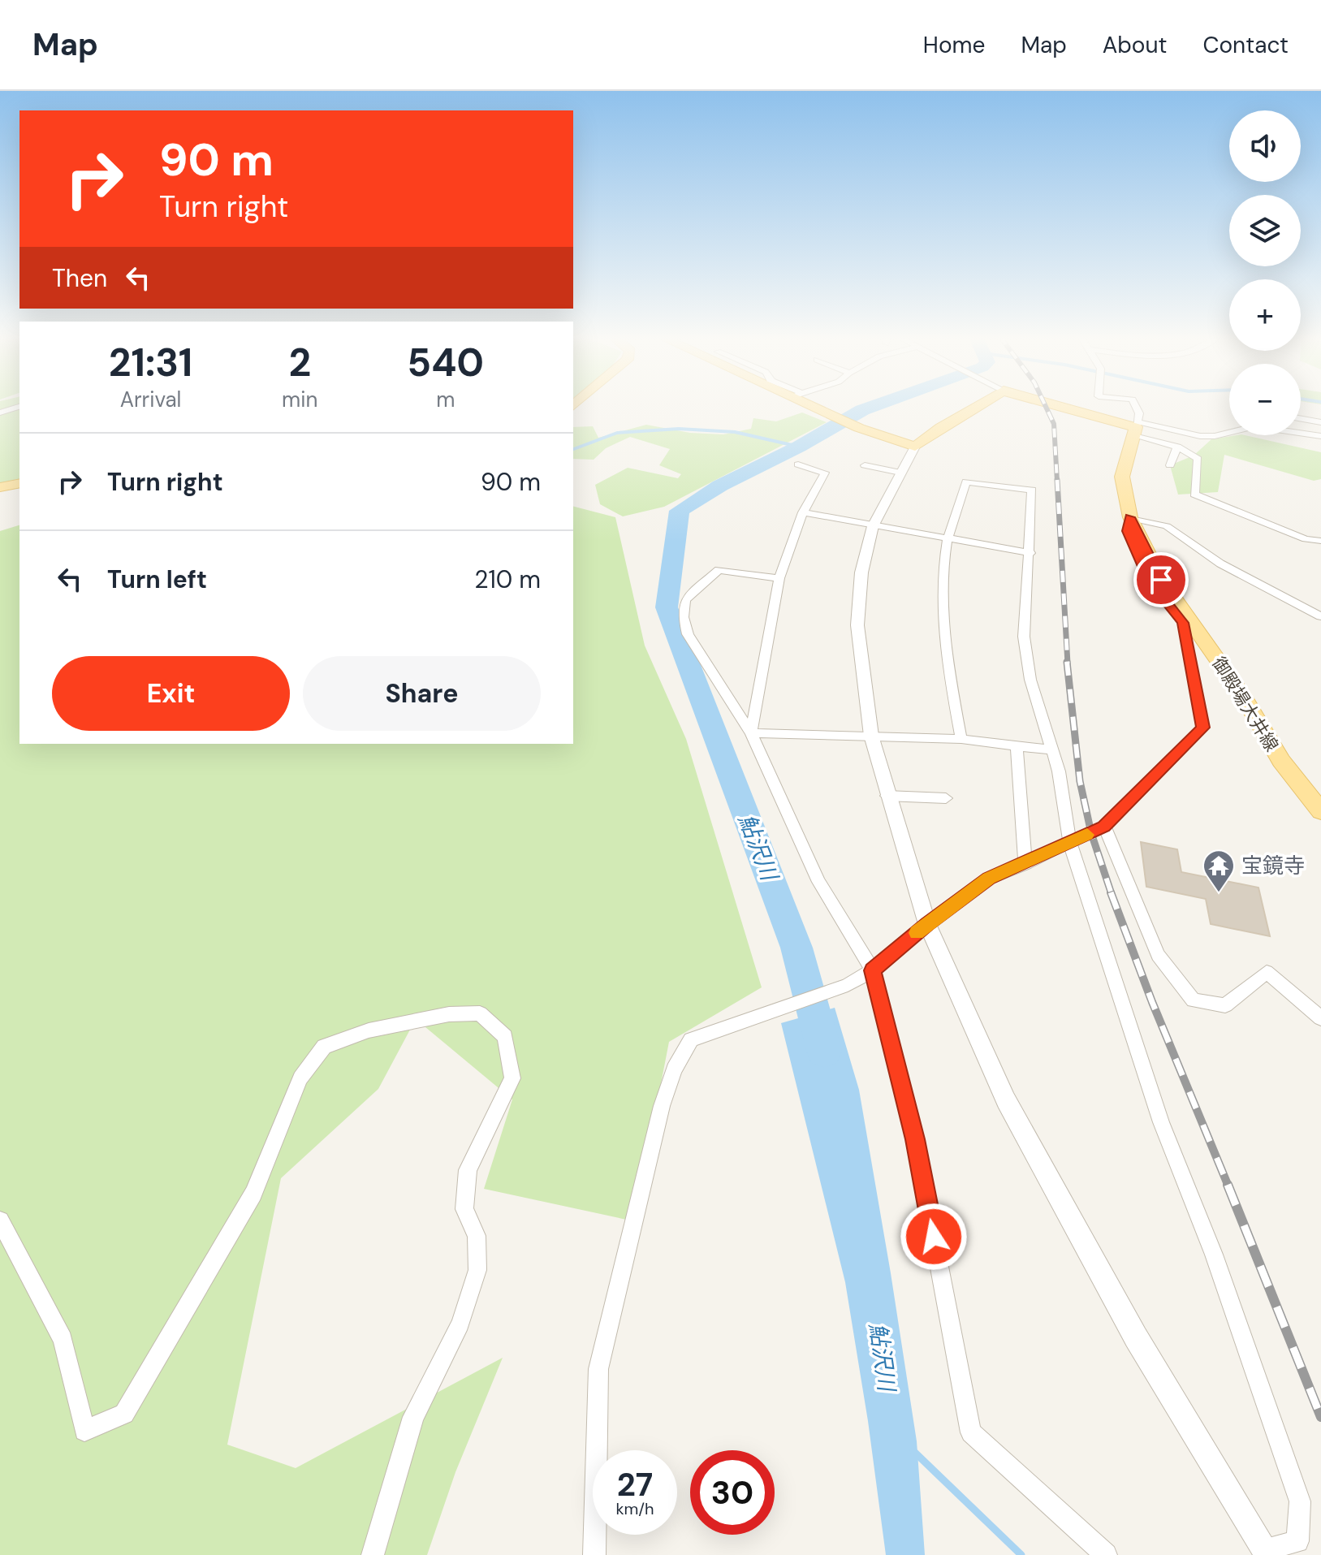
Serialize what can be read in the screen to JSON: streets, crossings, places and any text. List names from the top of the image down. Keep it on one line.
{"streets":{"main road":["御殿場大井線"]},"water":["鮎沢川"],"places":{"temple":["宝鏡寺"]},"page":{"header":"Map","nav":["Home","Map","About","Contact"],"map_buttons":["+","−"],"turn":["90 m","Turn right"],"then":"Then","eta":["21:31","Arrival","2","min","540","m"],"list":[{"name":"Turn right","value":"90 m"},{"name":"Turn left","value":"210 m"}],"buttons":["Exit","Share"],"speed":"27 km/h","limit":"30"}}
